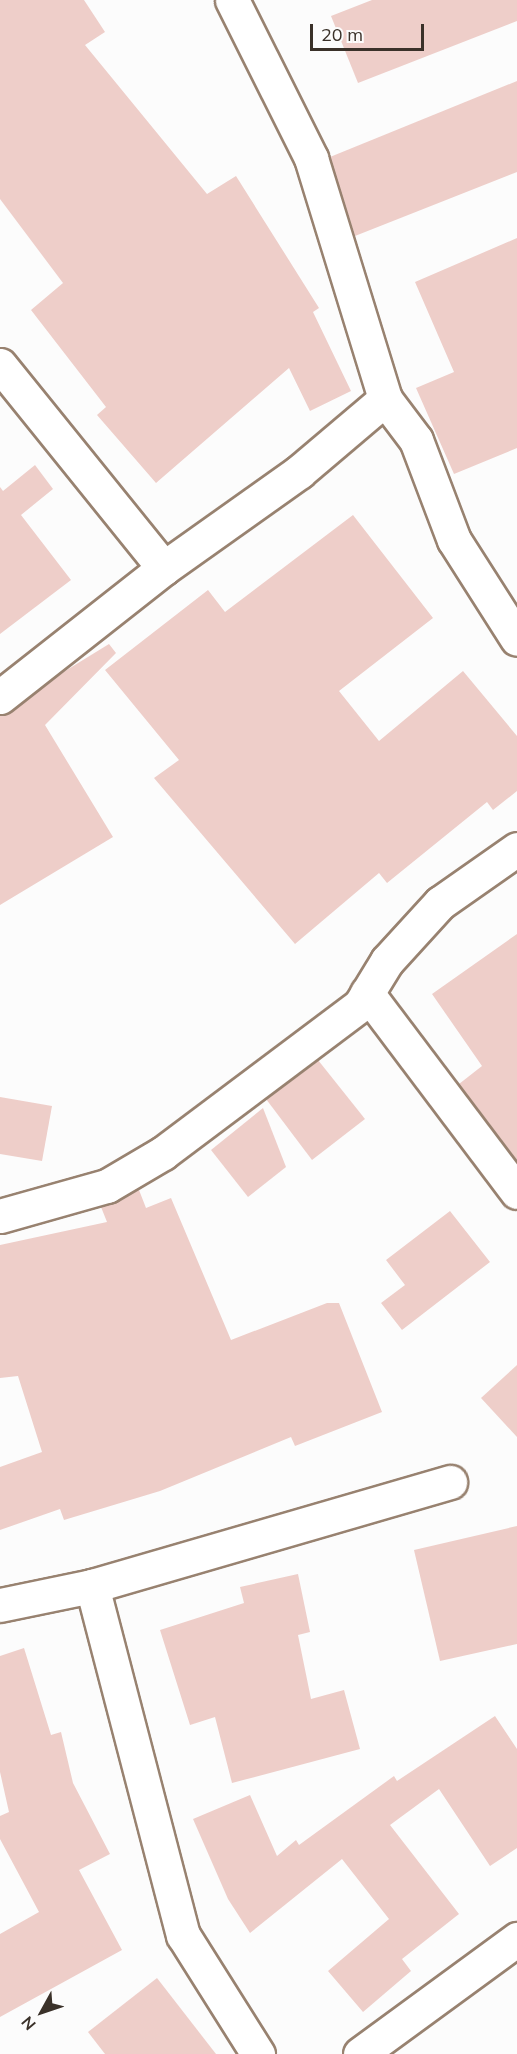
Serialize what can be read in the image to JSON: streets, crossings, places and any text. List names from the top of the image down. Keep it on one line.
{"scale_bar":"20 m","north":"bottom left"}
